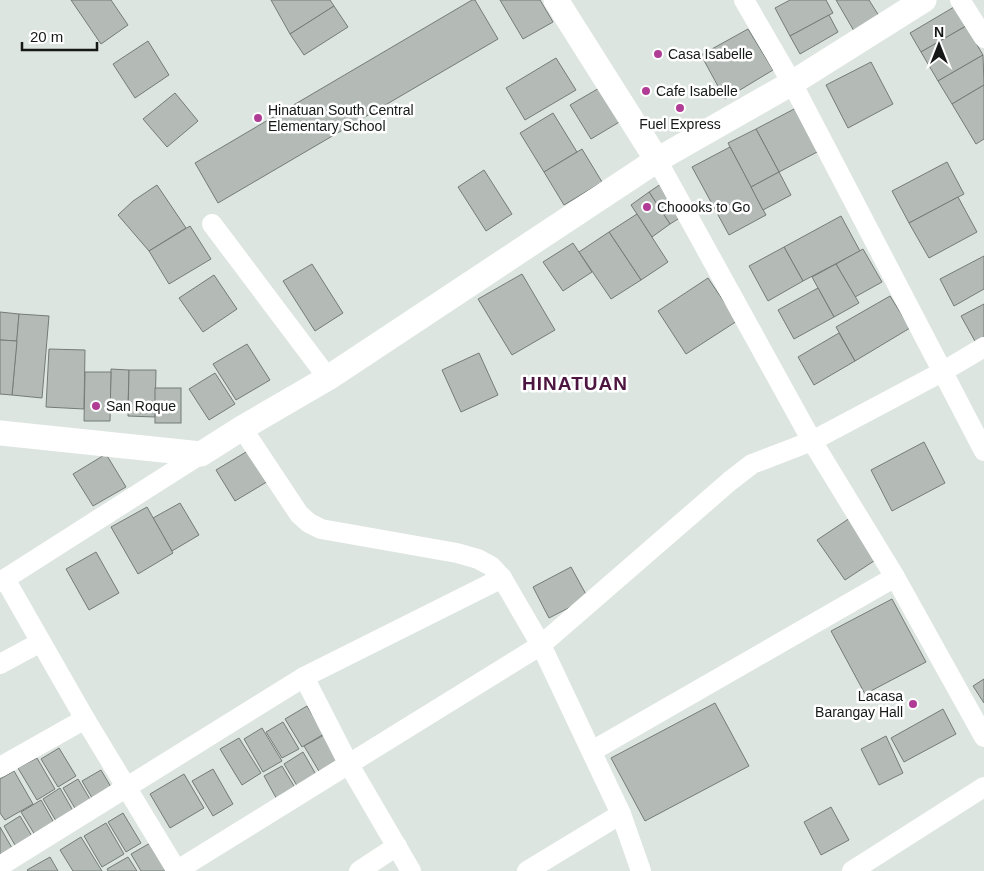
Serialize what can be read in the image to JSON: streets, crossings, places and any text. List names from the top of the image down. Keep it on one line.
{"districts":["HINATUAN"],"places":["Casa Isabelle","Cafe Isabelle","Fuel Express","Hinatuan South Central Elementary School","Choooks to Go","San Roque","Lacasa Barangay Hall"],"scale_bar":"20 m","north":"top"}
